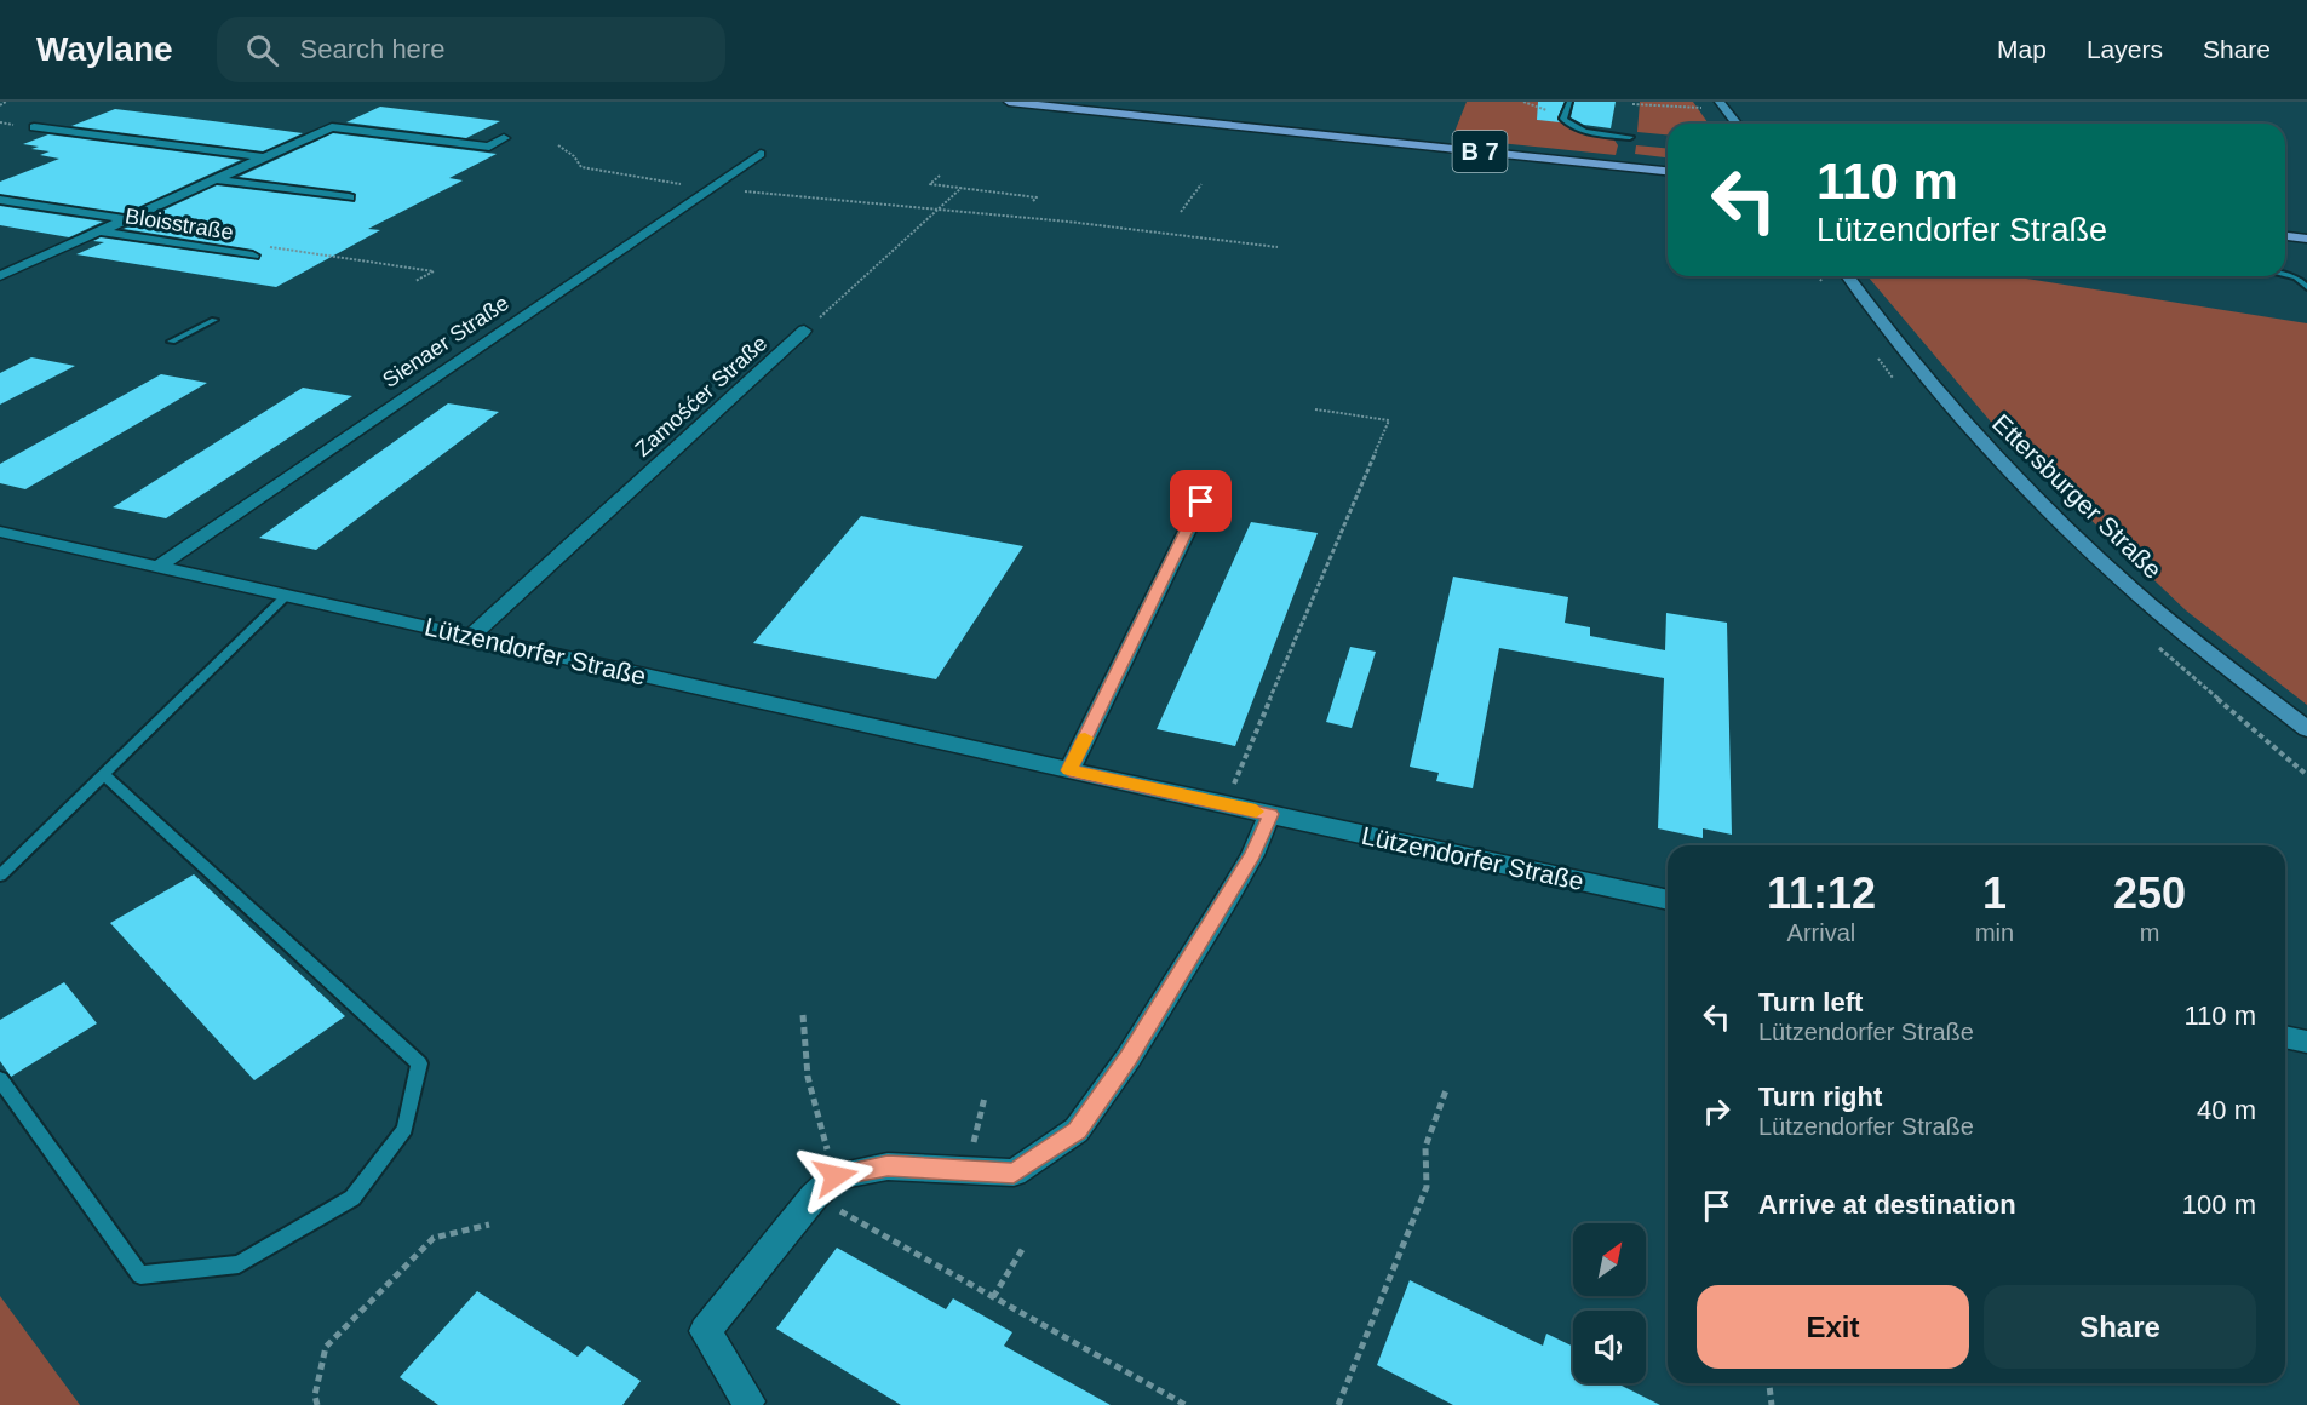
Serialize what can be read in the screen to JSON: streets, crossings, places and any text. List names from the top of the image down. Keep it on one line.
{"streets":{"main road":["B 7"],"street":["Bloisstraße","Sienaer Straße","Zamośćer Straße","Ettersburger Straße","Lützendorfer Straße"]},"crossings":[["Sienaer Straße","Lützendorfer Straße"],["Zamośćer Straße","Lützendorfer Straße"]],"north":"top right","page":{"header":"Waylane","search":"Search here","nav":["Map","Layers","Share"],"turn":["110 m","Lützendorfer Straße"],"eta":["11:12","Arrival","1","min","250","m"],"list":[{"name":"Turn left","note":"Lützendorfer Straße","value":"110 m"},{"name":"Turn right","note":"Lützendorfer Straße","value":"40 m"},{"name":"Arrive at destination","value":"100 m"}],"buttons":["Exit","Share"]}}
